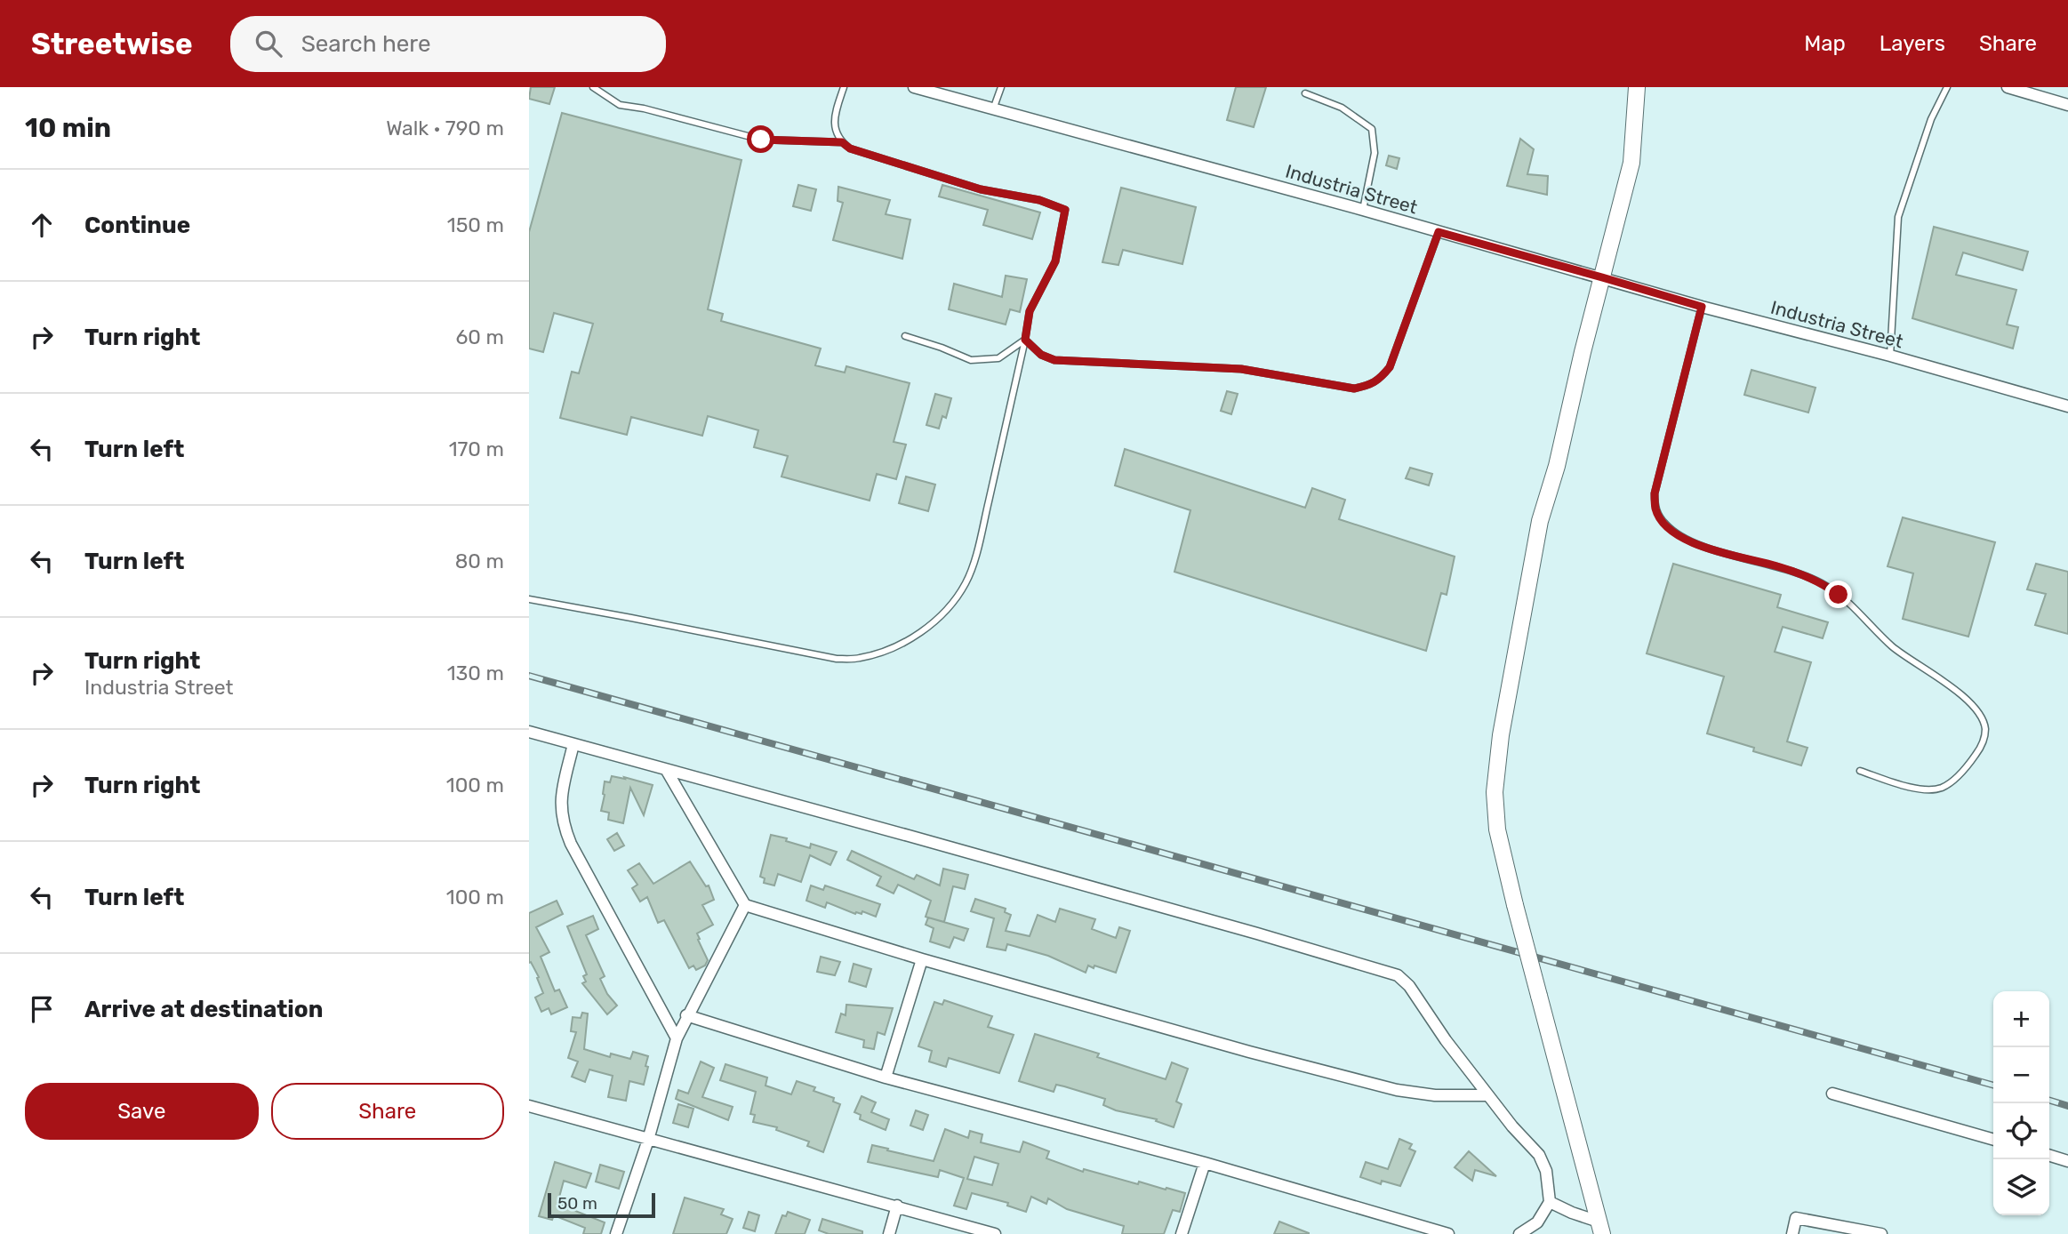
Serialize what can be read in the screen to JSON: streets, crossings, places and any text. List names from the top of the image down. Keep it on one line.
{"streets":{"street":["Industria Street"]},"scale_bar":"50 m","page":{"header":"Streetwise","search":"Search here","nav":["Map","Layers","Share"],"heading":["10 min","Walk · 790 m"],"list":[["Continue","150 m"],["Turn right","60 m"],["Turn left","170 m"],["Turn left","80 m"],["Turn right","Industria Street","130 m"],["Turn right","100 m"],["Turn left","100 m"],"Arrive at destination"],"map_buttons":["+","−"],"buttons":["Save","Share"],"scale":"50 m"}}
